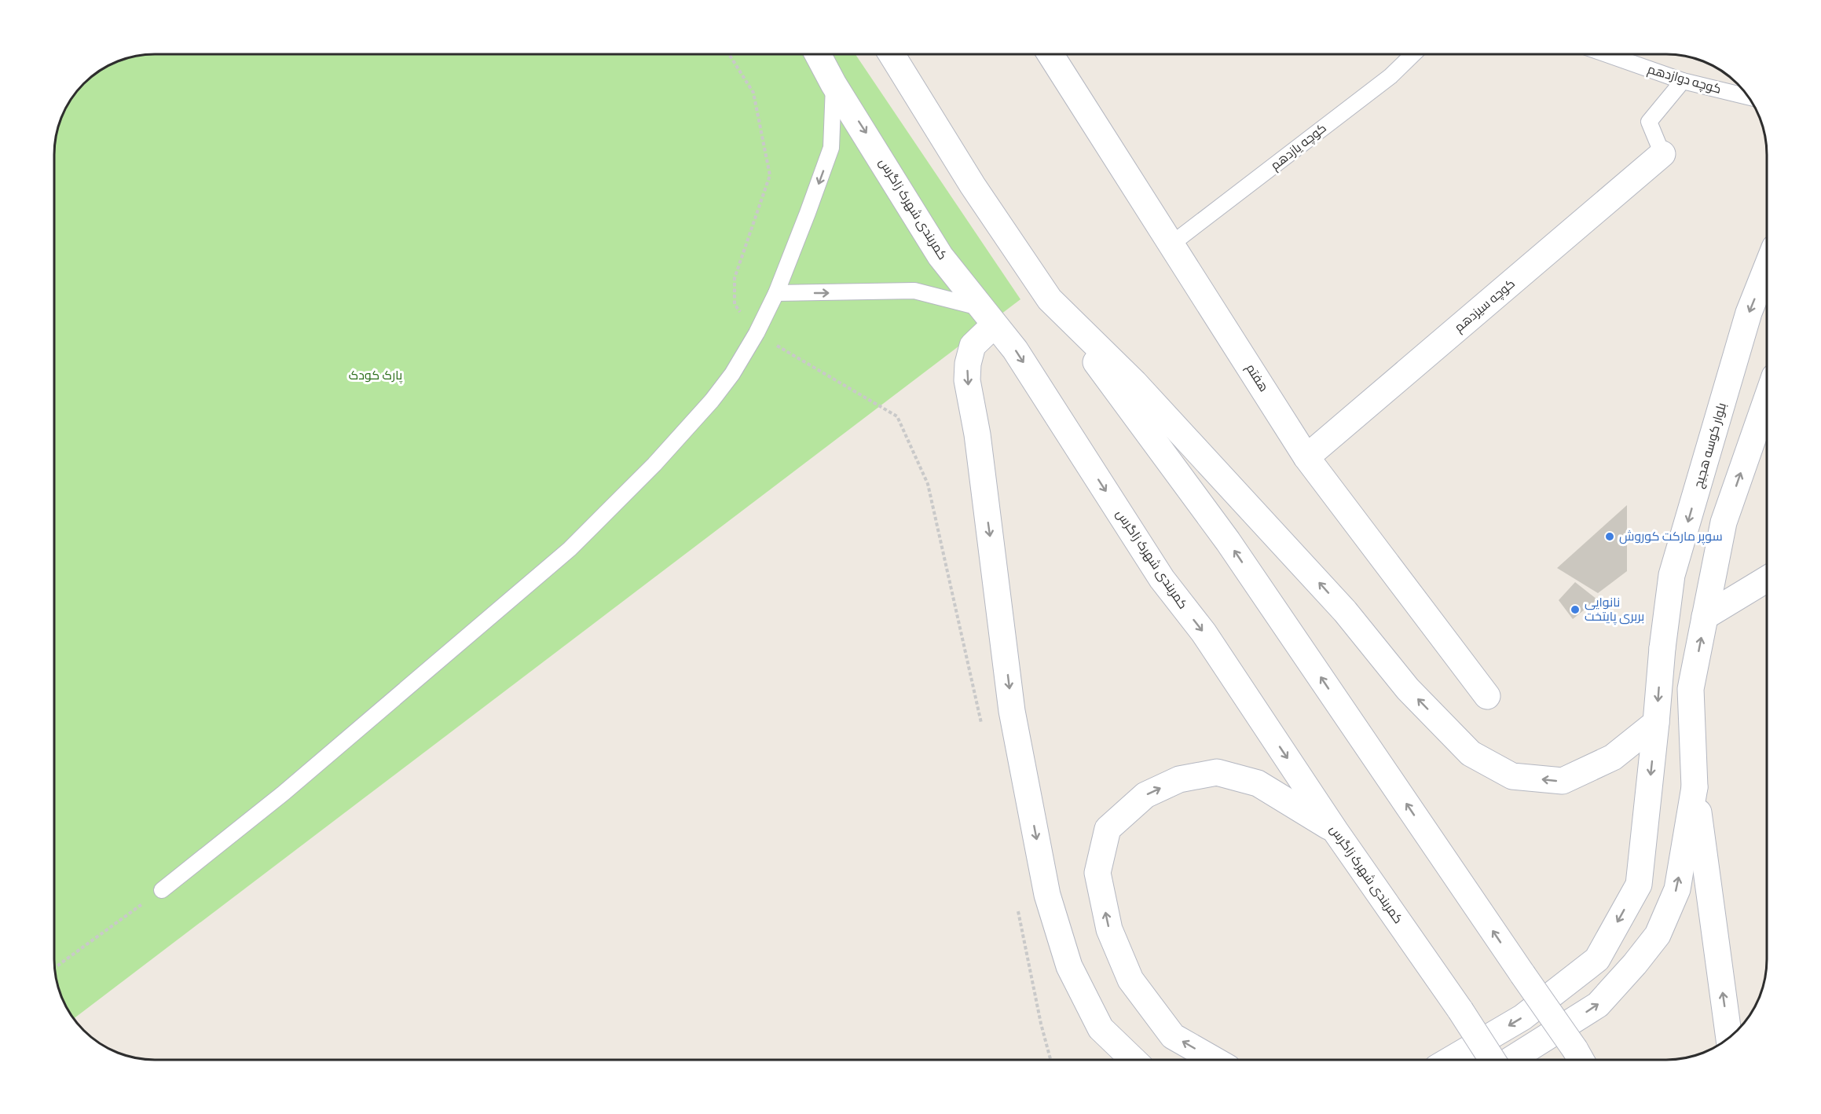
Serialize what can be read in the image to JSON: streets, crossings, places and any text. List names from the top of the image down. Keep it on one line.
{"streets":{"main road":["کمربندی شهرک زاگرس","کوچه سیزدهم","هفتم","بلوار کوسه هجیج"],"lane":["کوچه دوازدهم","کوچه یازدهم"]},"crossings":[["کوچه یازدهم","هفتم"],["کوچه سیزدهم","هفتم"]],"parks":["پارک کودک"],"places":["سوپر مارکت کوروش","نانوایی بربری پایتخت"]}
